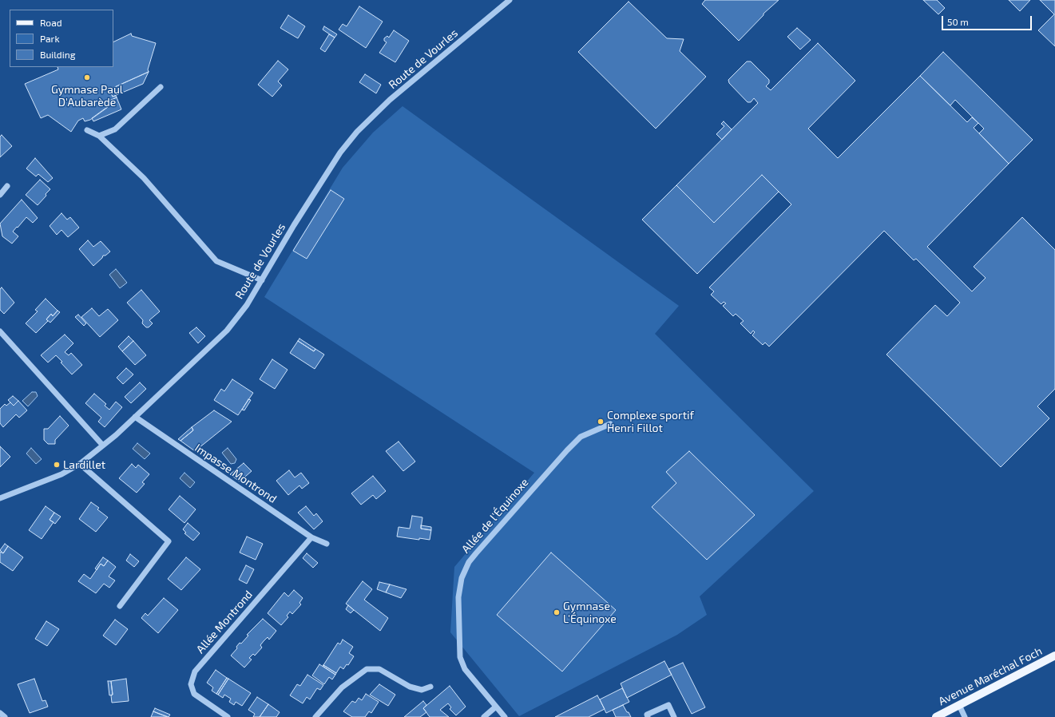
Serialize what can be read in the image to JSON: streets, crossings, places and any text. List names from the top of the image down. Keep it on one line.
{"streets":{"main road":["Avenue Maréchal Foch"],"street":["Route de Vourles","Impasse Montrond","Allée de l'Équinoxe","Allée Montrond"]},"crossings":[["Route de Vourles","Impasse Montrond"],["Impasse Montrond","Allée Montrond"]],"places":["Gymnase Paul D'Aubarède","Complexe sportif Henri Fillot","Lardillet","Gymnase L'Équinoxe"],"legend":["Road","Park","Building"],"scale_bar":"50 m"}
